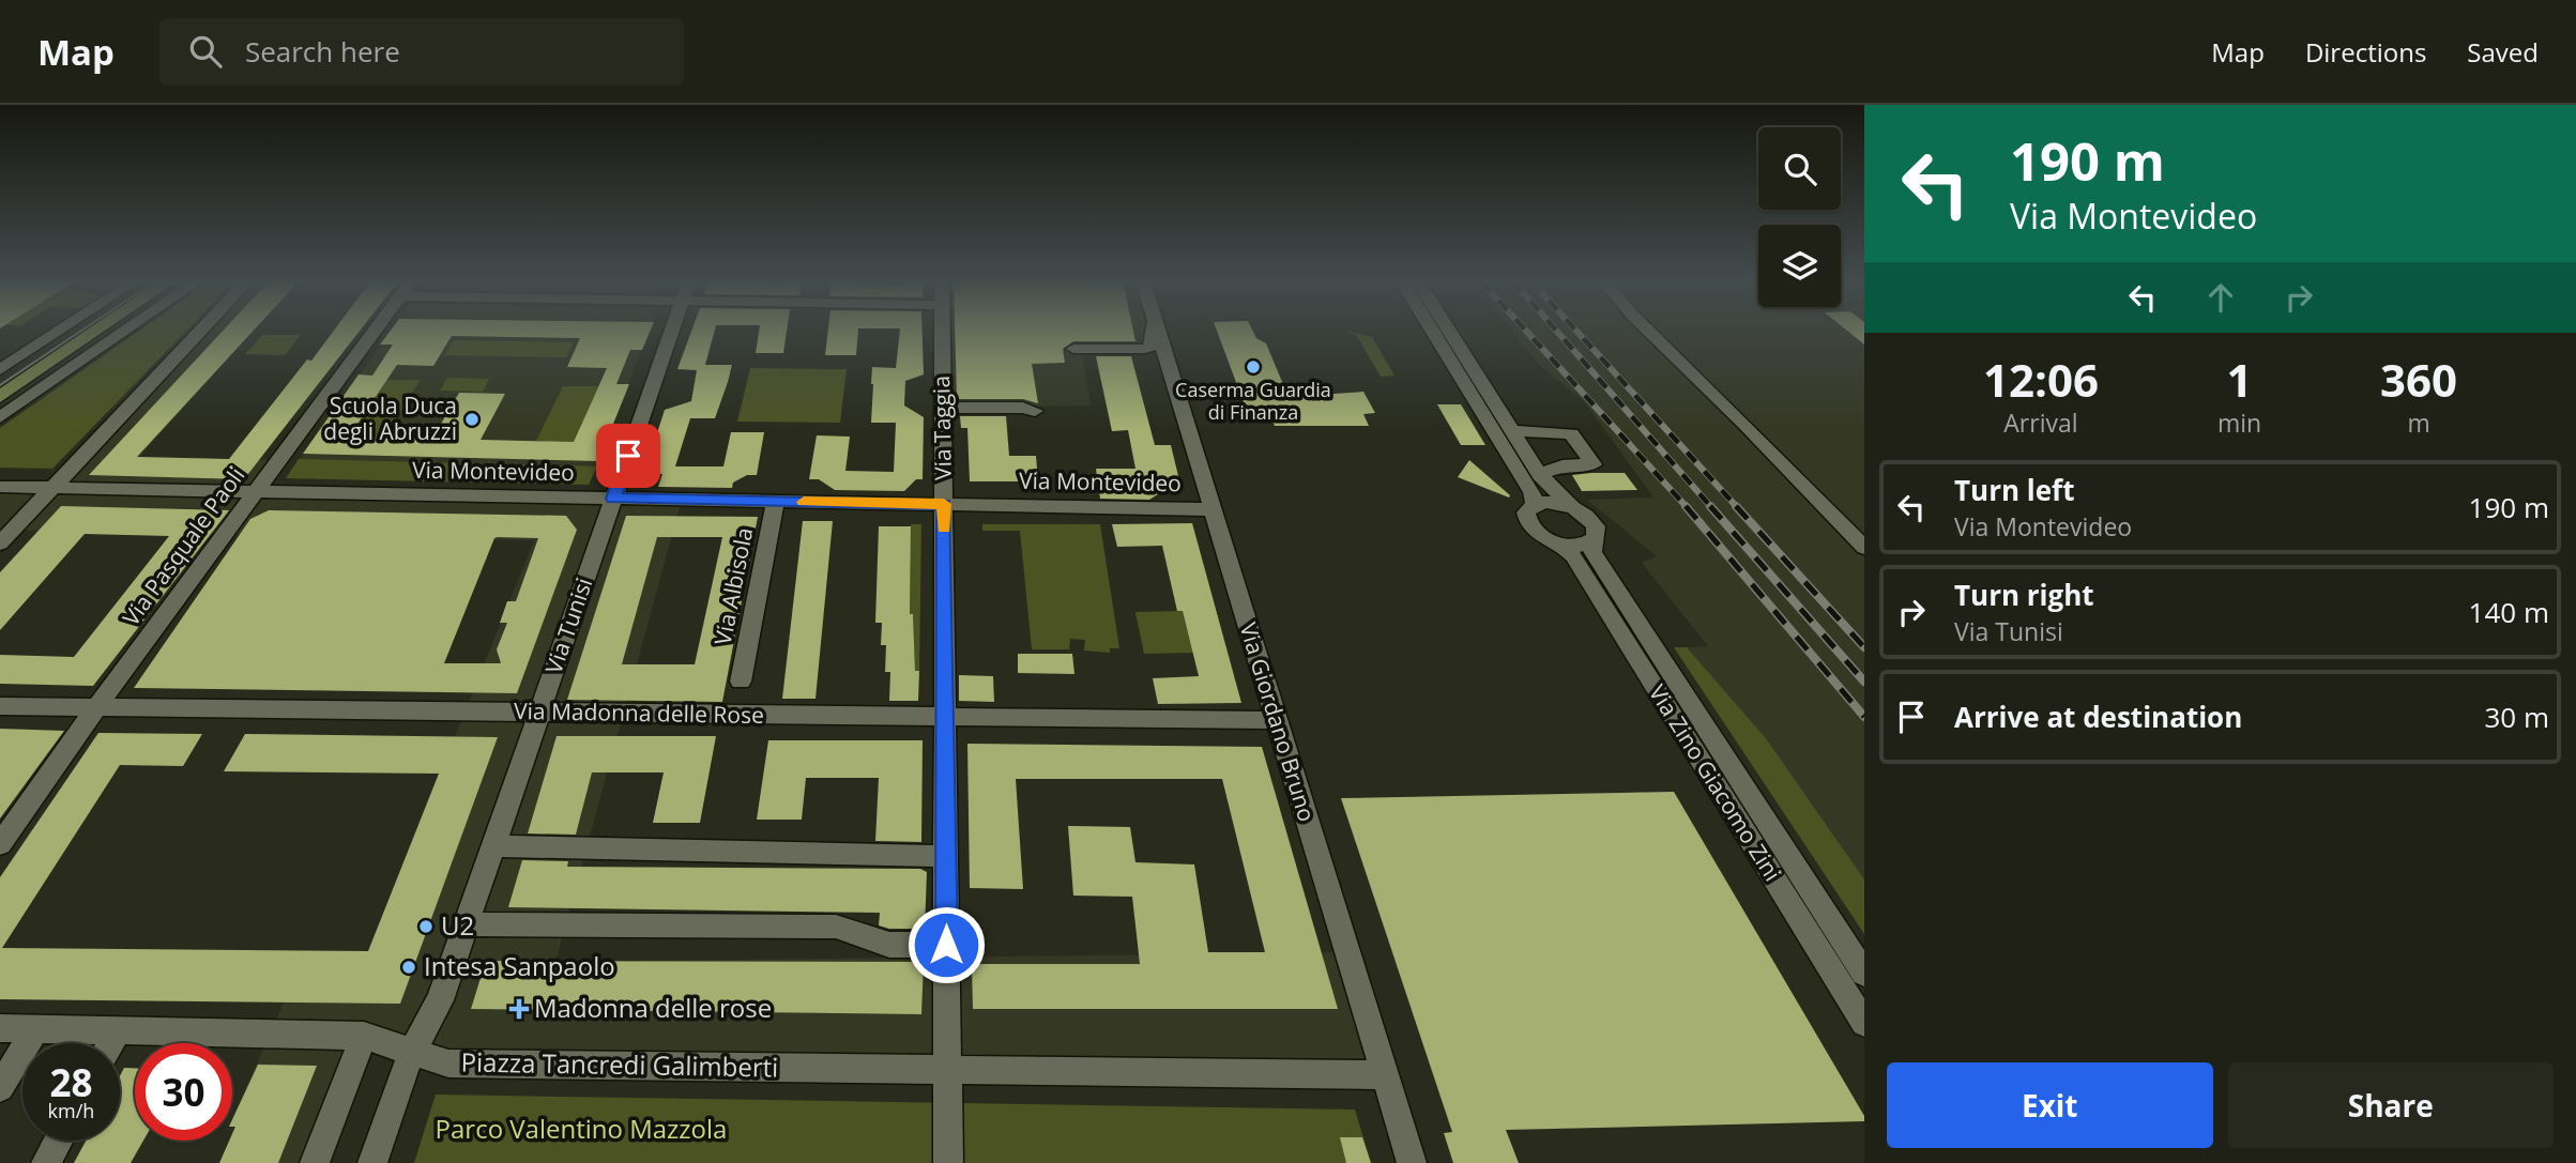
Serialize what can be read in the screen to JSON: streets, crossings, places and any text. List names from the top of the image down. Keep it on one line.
{"streets":{"street":["Via Taggia","Via Montevideo","Via Pasquale Paoli","Via Albisola","Via Tunisi","Via Madonna delle Rose","Via Giordano Bruno","Via Zino Giacomo Zini","Piazza Tancredi Galimberti"]},"crossings":[["Via Taggia","Via Montevideo"],["Via Taggia","Via Madonna delle Rose"],["Via Taggia","Piazza Tancredi Galimberti"],["Via Montevideo","Via Pasquale Paoli"],["Via Montevideo","Via Albisola"],["Via Montevideo","Via Tunisi"],["Via Montevideo","Via Giordano Bruno"],["Via Pasquale Paoli","Via Madonna delle Rose"],["Via Tunisi","Via Madonna delle Rose"],["Via Tunisi","Piazza Tancredi Galimberti"],["Via Madonna delle Rose","Via Giordano Bruno"],["Via Giordano Bruno","Piazza Tancredi Galimberti"]],"parks":["Parco Valentino Mazzola"],"places":{"other":["Caserma Guardia di Finanza","Scuola Duca degli Abruzzi","U2","Intesa Sanpaolo"],"health":["Madonna delle rose"]},"page":{"header":"Map","search":"Search here","nav":["Map","Directions","Saved"],"turn":["190 m","Via Montevideo"],"eta":["12:06","Arrival","1","min","360","m"],"list":[{"name":"Turn left","note":"Via Montevideo","value":"190 m"},{"name":"Turn right","note":"Via Tunisi","value":"140 m"},{"name":"Arrive at destination","value":"30 m"}],"speed":"28 km/h","limit":"30","buttons":["Exit","Share"]}}
